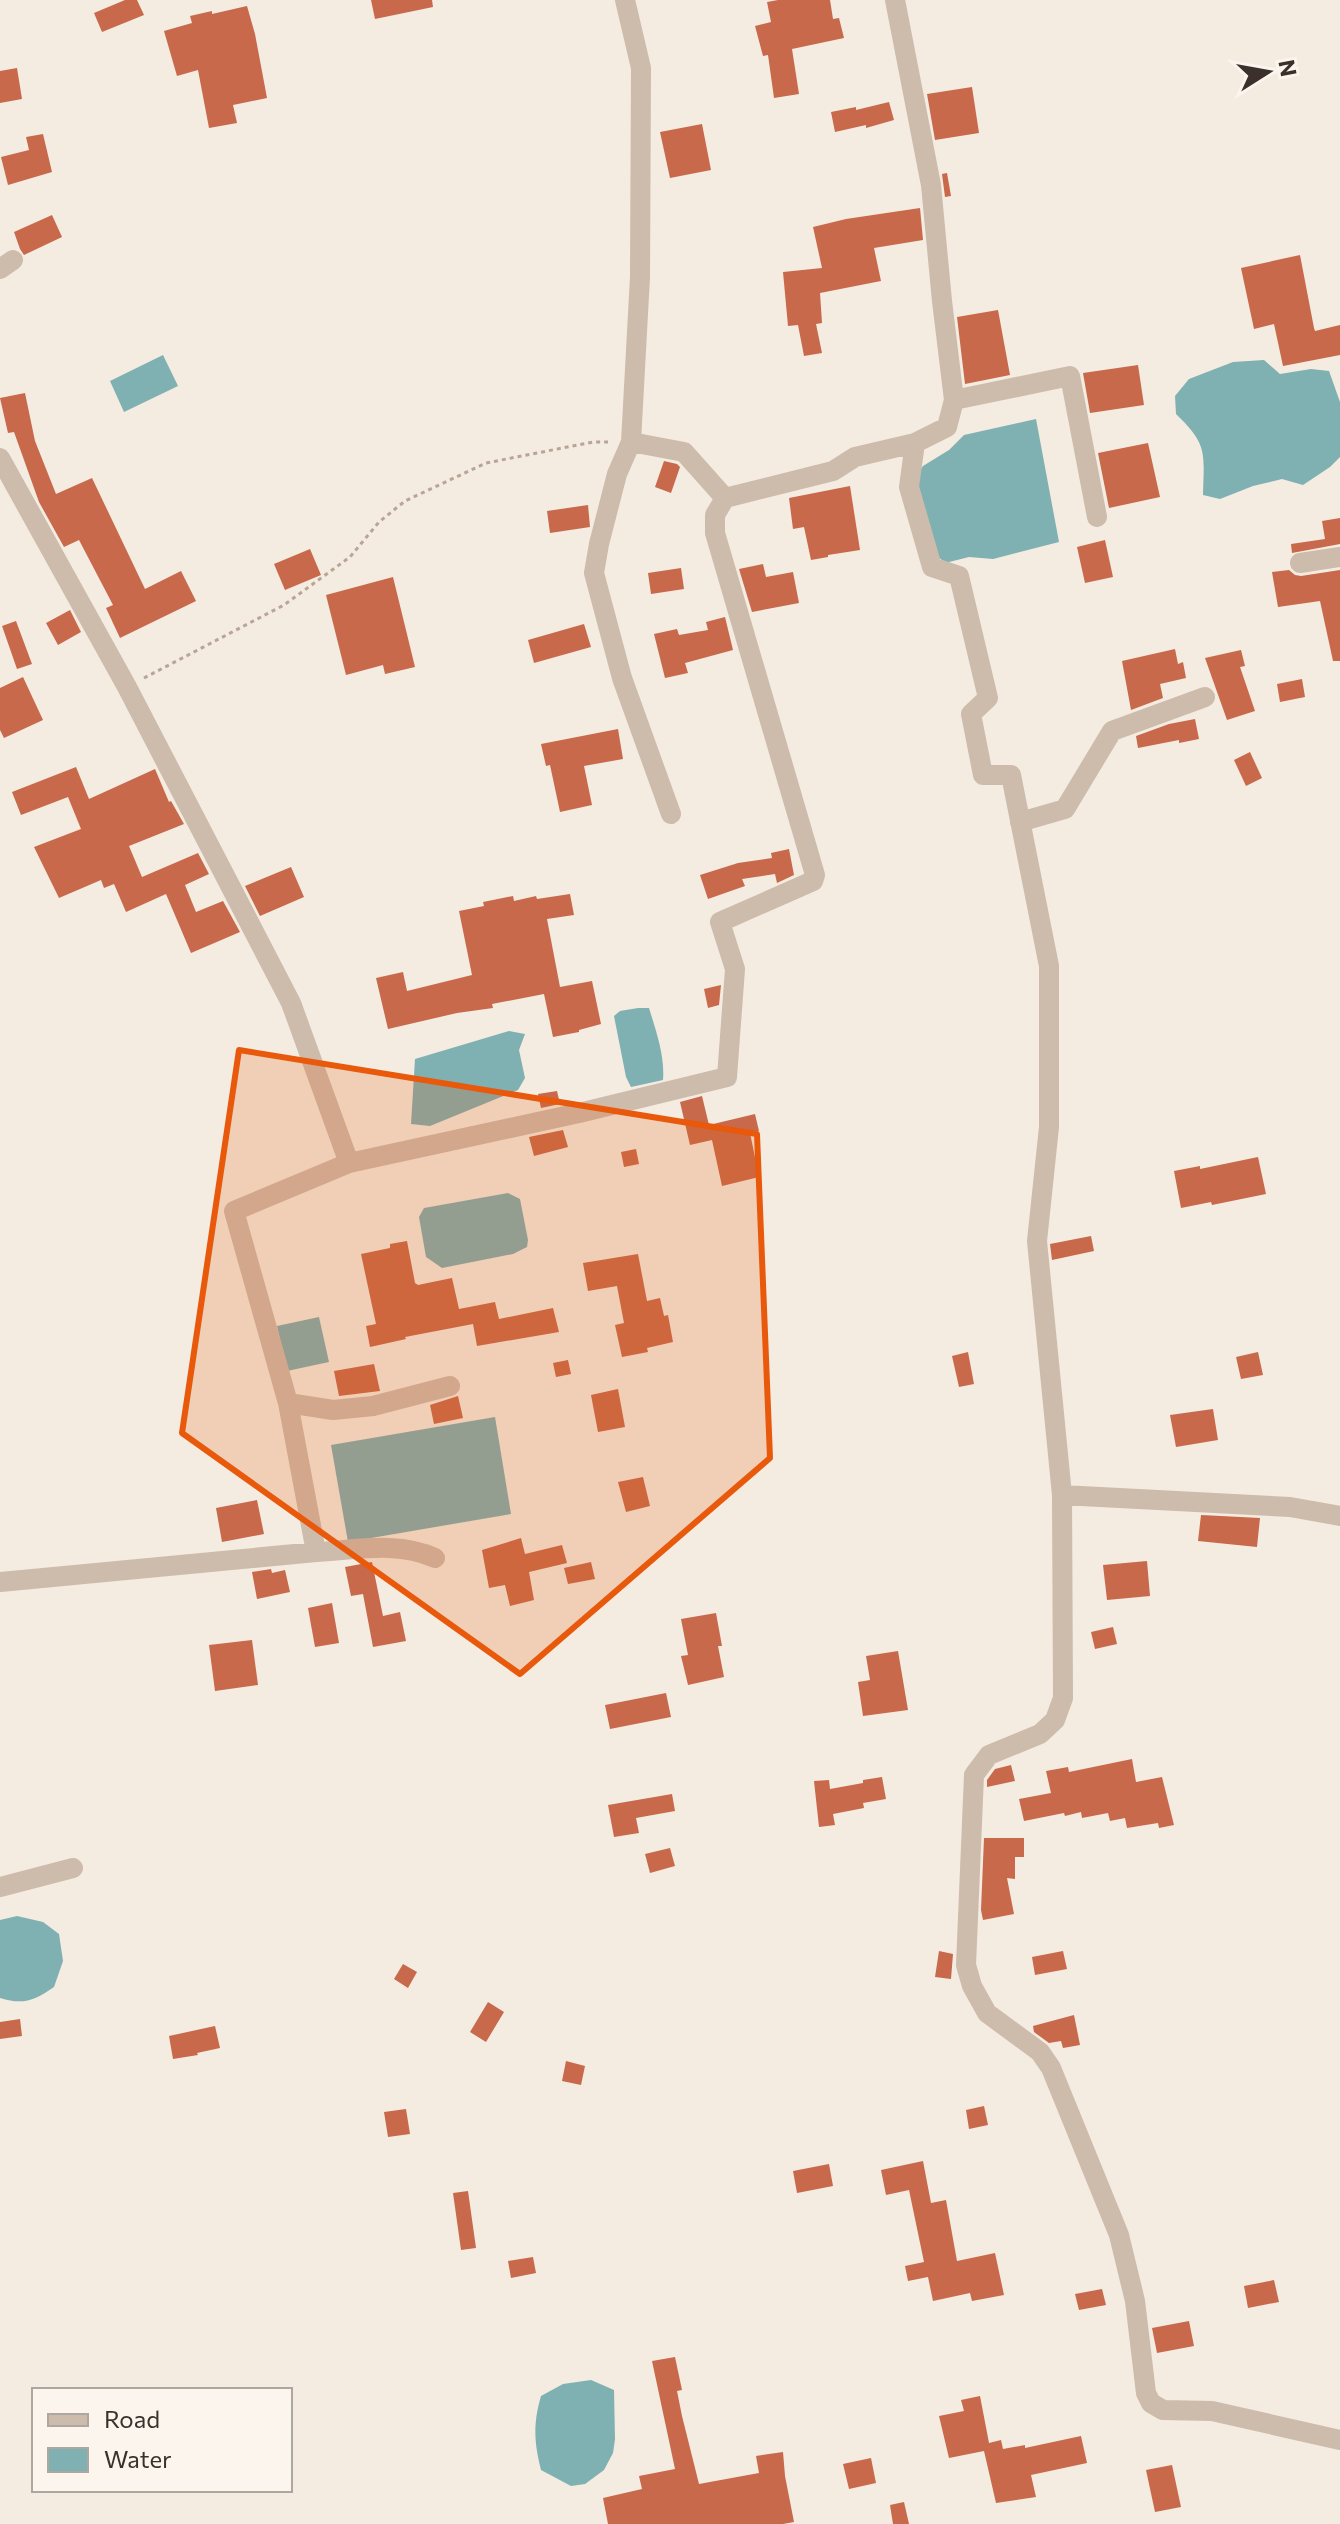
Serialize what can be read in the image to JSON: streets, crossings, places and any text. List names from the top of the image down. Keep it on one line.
{"legend":["Road","Water"],"north":"right"}
